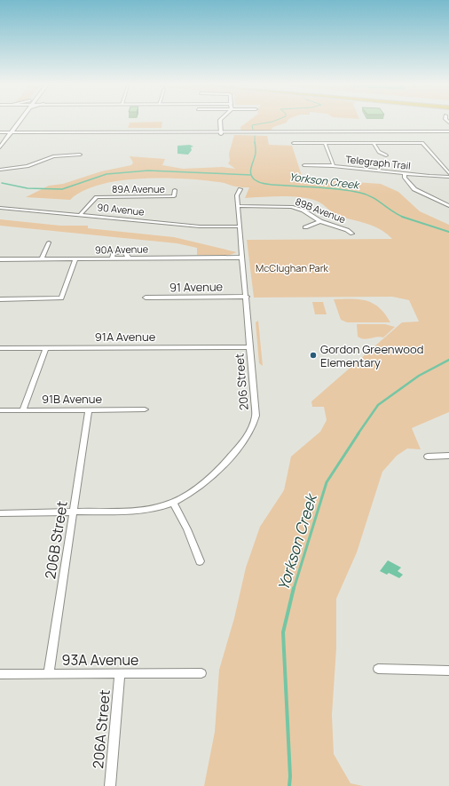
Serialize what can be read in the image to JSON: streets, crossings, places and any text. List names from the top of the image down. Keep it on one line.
{"streets":{"street":["Telegraph Trail","89A Avenue","90 Avenue","89B Avenue","90A Avenue","91 Avenue","91A Avenue","206 Street","91B Avenue","206B Street","93A Avenue","206A Street"]},"crossings":[["89A Avenue","90 Avenue"],["90 Avenue","206 Street"],["89B Avenue","206 Street"],["90A Avenue","206 Street"],["91 Avenue","206 Street"],["91A Avenue","206 Street"],["206 Street","206B Street"],["91B Avenue","206B Street"],["206B Street","93A Avenue"],["93A Avenue","206A Street"]],"water":["Yorkson Creek"],"parks":["McClughan Park"],"places":["Gordon Greenwood Elementary"]}
